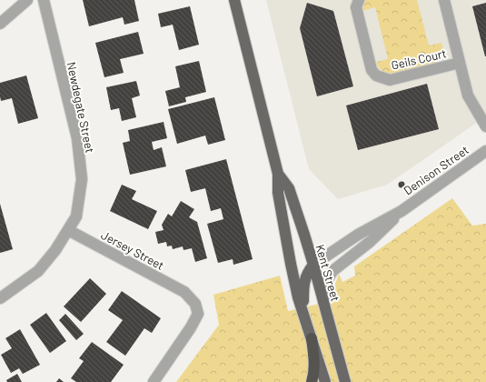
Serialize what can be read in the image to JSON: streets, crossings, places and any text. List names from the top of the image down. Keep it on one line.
{"streets":{"main road":["Denison Street","Kent Street"],"street":["Geils Court","Newdegate Street","Jersey Street"]},"crossings":[["Newdegate Street","Jersey Street"],["Denison Street","Kent Street"]]}
